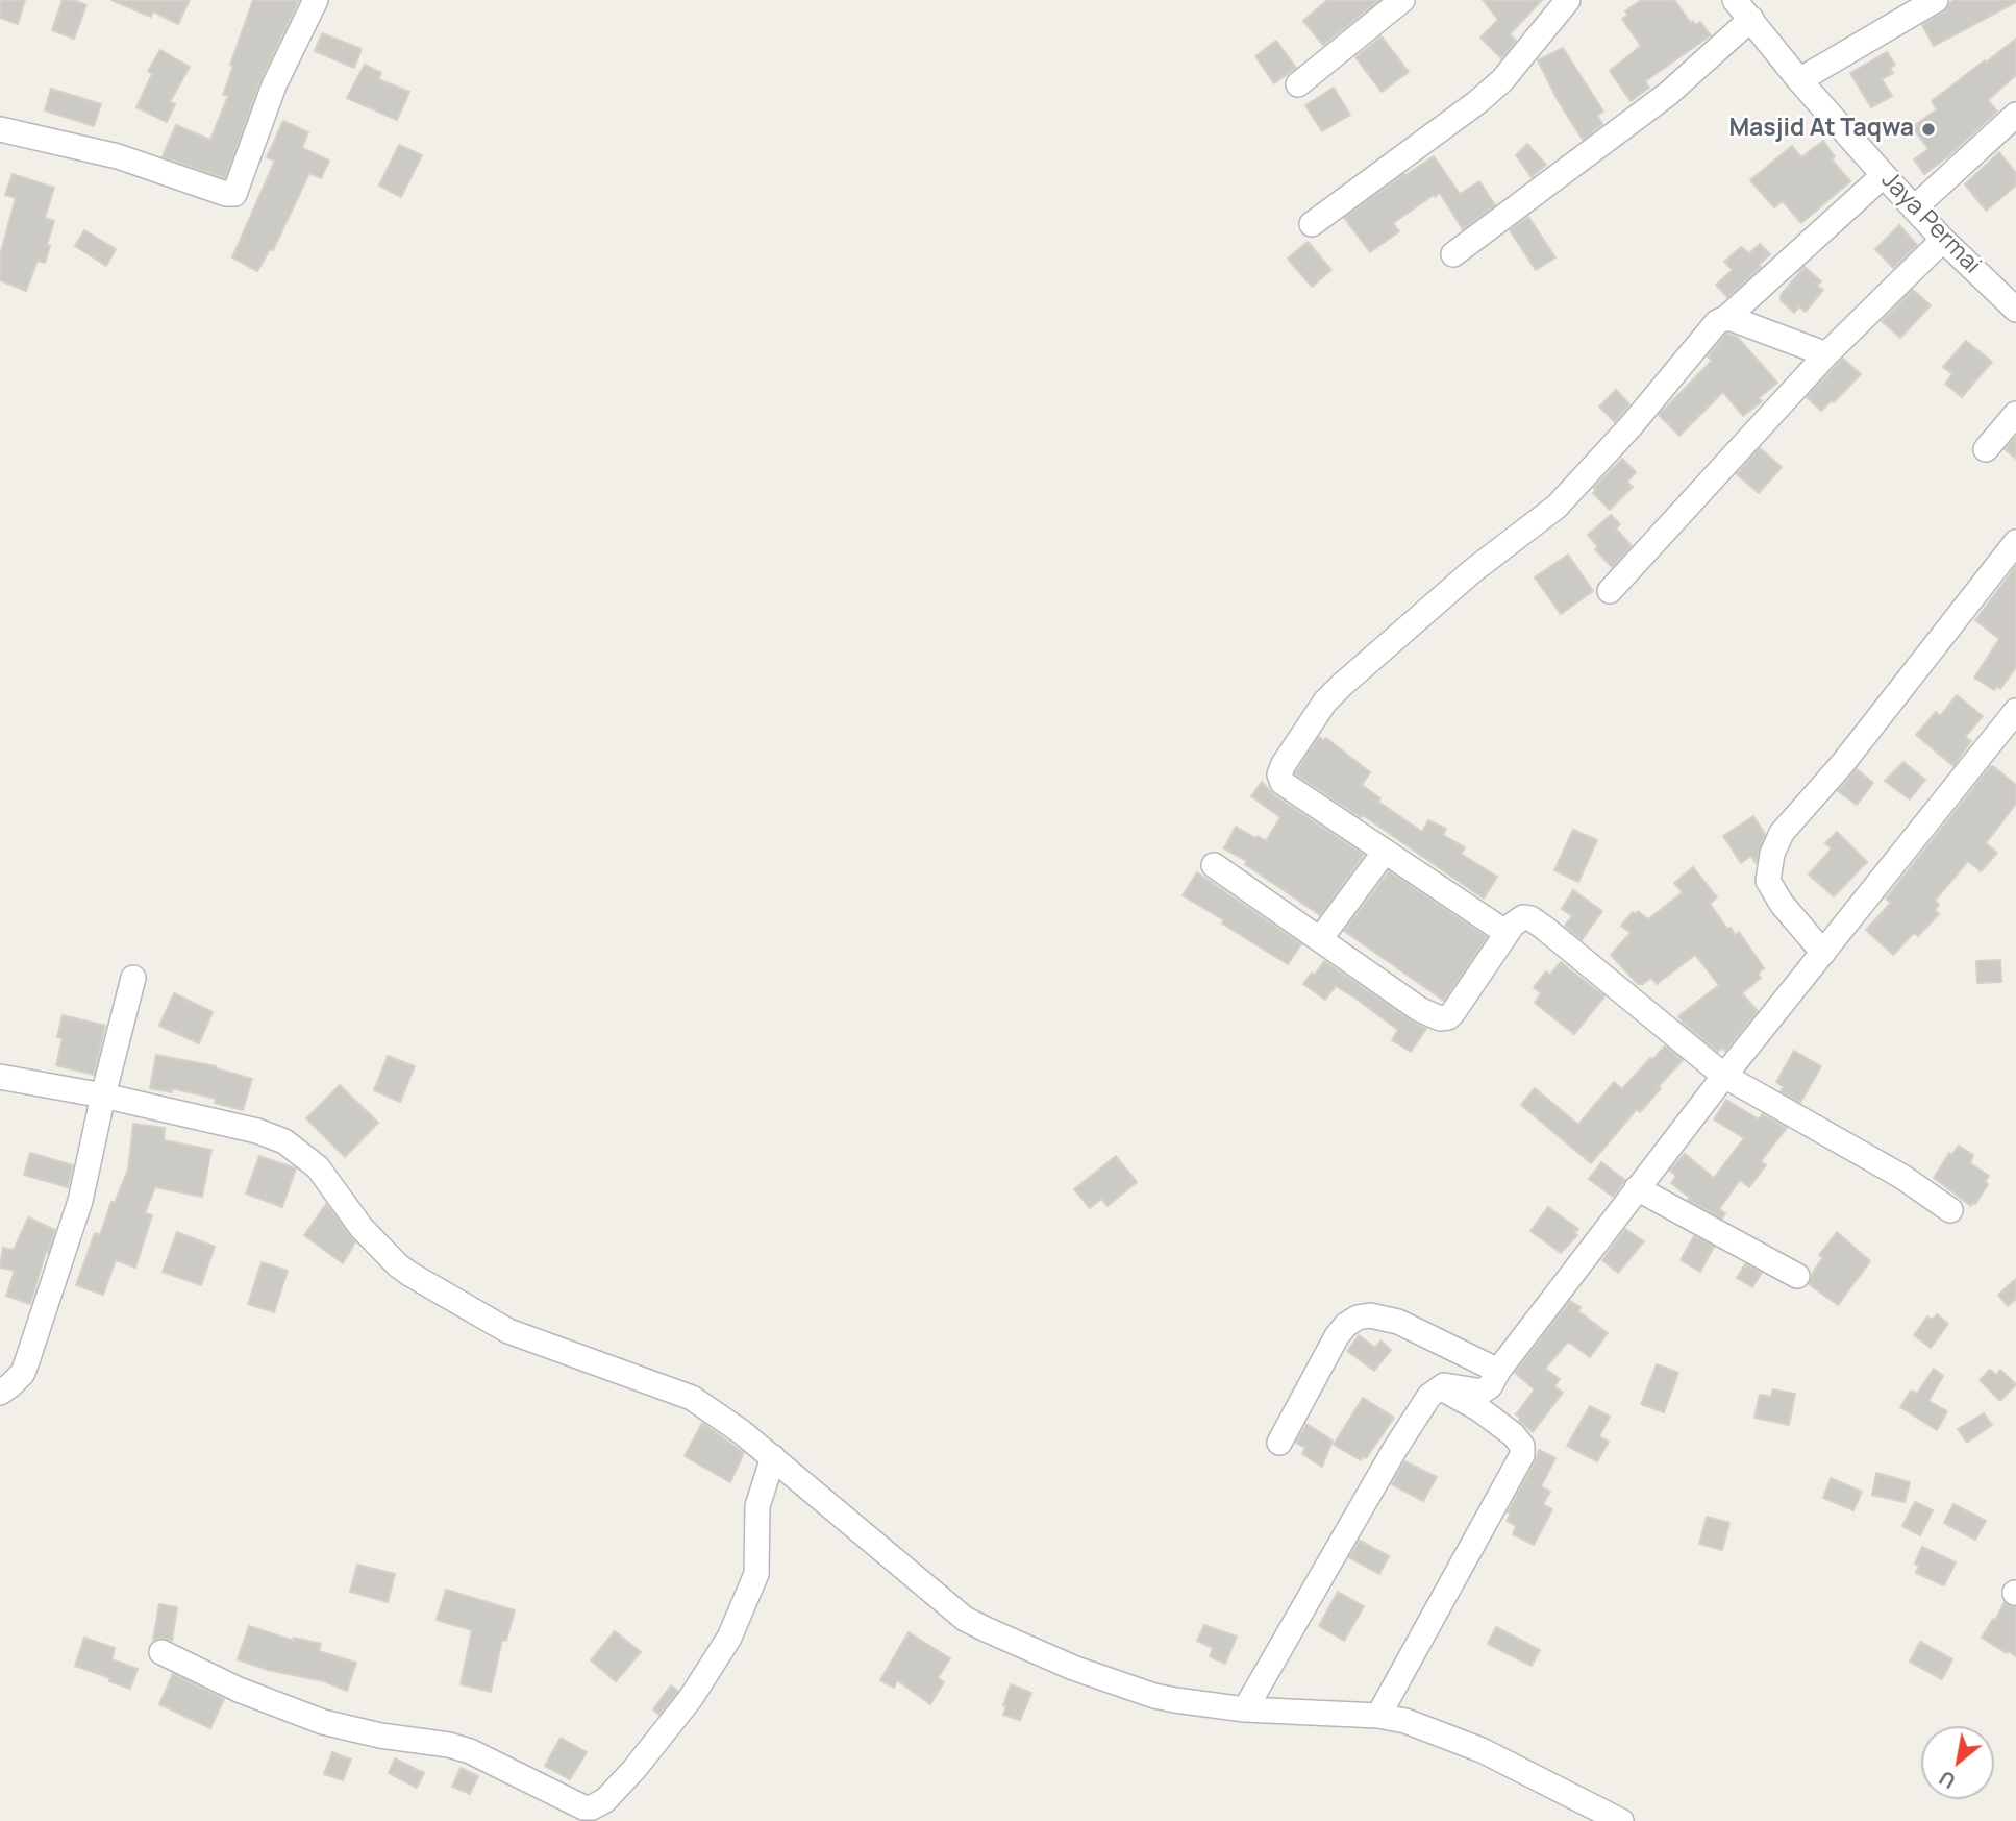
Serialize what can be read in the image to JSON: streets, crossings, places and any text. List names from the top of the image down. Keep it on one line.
{"streets":{"street":["Jaya Permai"]},"places":["Masjid At Taqwa"],"north":"bottom left"}
